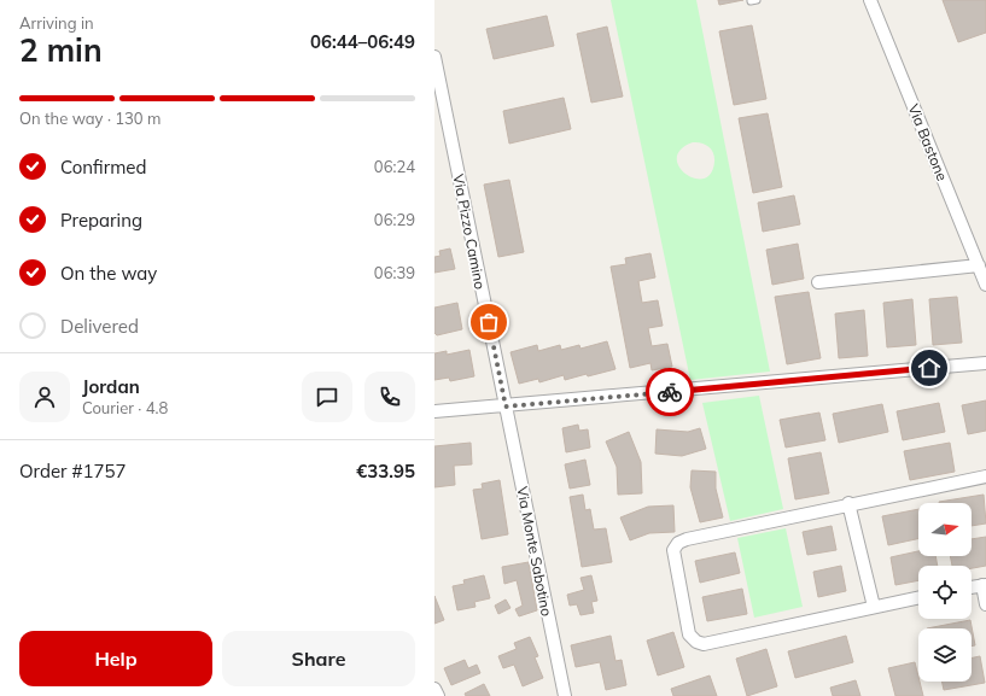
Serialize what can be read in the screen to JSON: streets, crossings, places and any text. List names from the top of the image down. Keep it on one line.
{"streets":{"street":["Via Bastone","Via Pizzo Camino","Via Monte Sabotino"]},"crossings":[["Via Pizzo Camino","Via Monte Sabotino"]],"north":"right","page":{"heading":["2 min","Arriving in","06:44–06:49"],"panel":["Jordan","Courier · 4.8","Order #1757","€33.95"],"bar":"On the way · 130 m","list":[["Confirmed","06:24"],["Preparing","06:29"],["On the way","06:39"],"Delivered"],"buttons":["Help","Share"]}}
